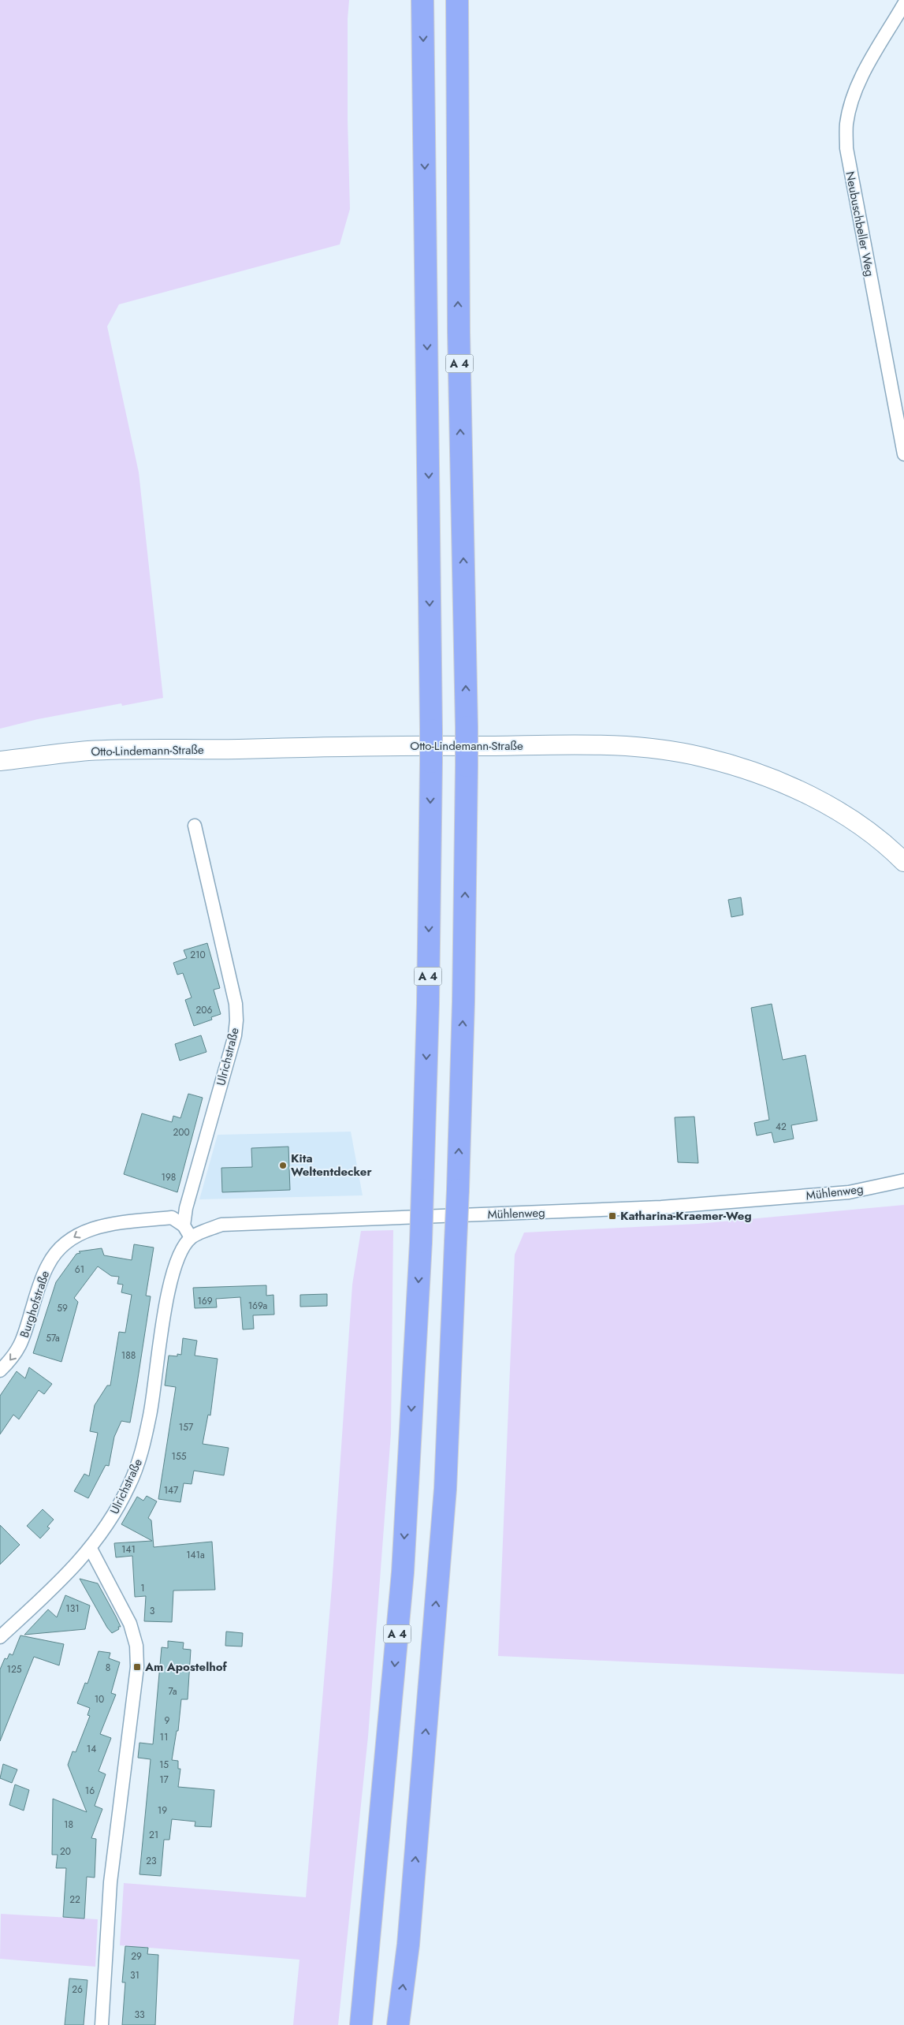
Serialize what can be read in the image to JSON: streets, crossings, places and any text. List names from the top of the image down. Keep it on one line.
{"streets":{"highway":["A 4"],"street":["Neubuschbeller Weg","Otto-Lindemann-Straße","Ulrichstraße","Mühlenweg","Burghofstraße"]},"crossings":[["Ulrichstraße","Mühlenweg"],["Ulrichstraße","Burghofstraße"]],"one_way":["Burghofstraße"],"places":{"other":["Kita Weltentdecker"],"transit":["Katharina-Kraemer-Weg","Am Apostelhof"]},"house_numbers":["210","206","42","200","198","61","169","169a","59","57a","188","157","155","147","141","141a","1","131","3","8","125","7a","10","9","11","14","15","17","16","19","18","21","20","23","22","29","31","26","33"]}
